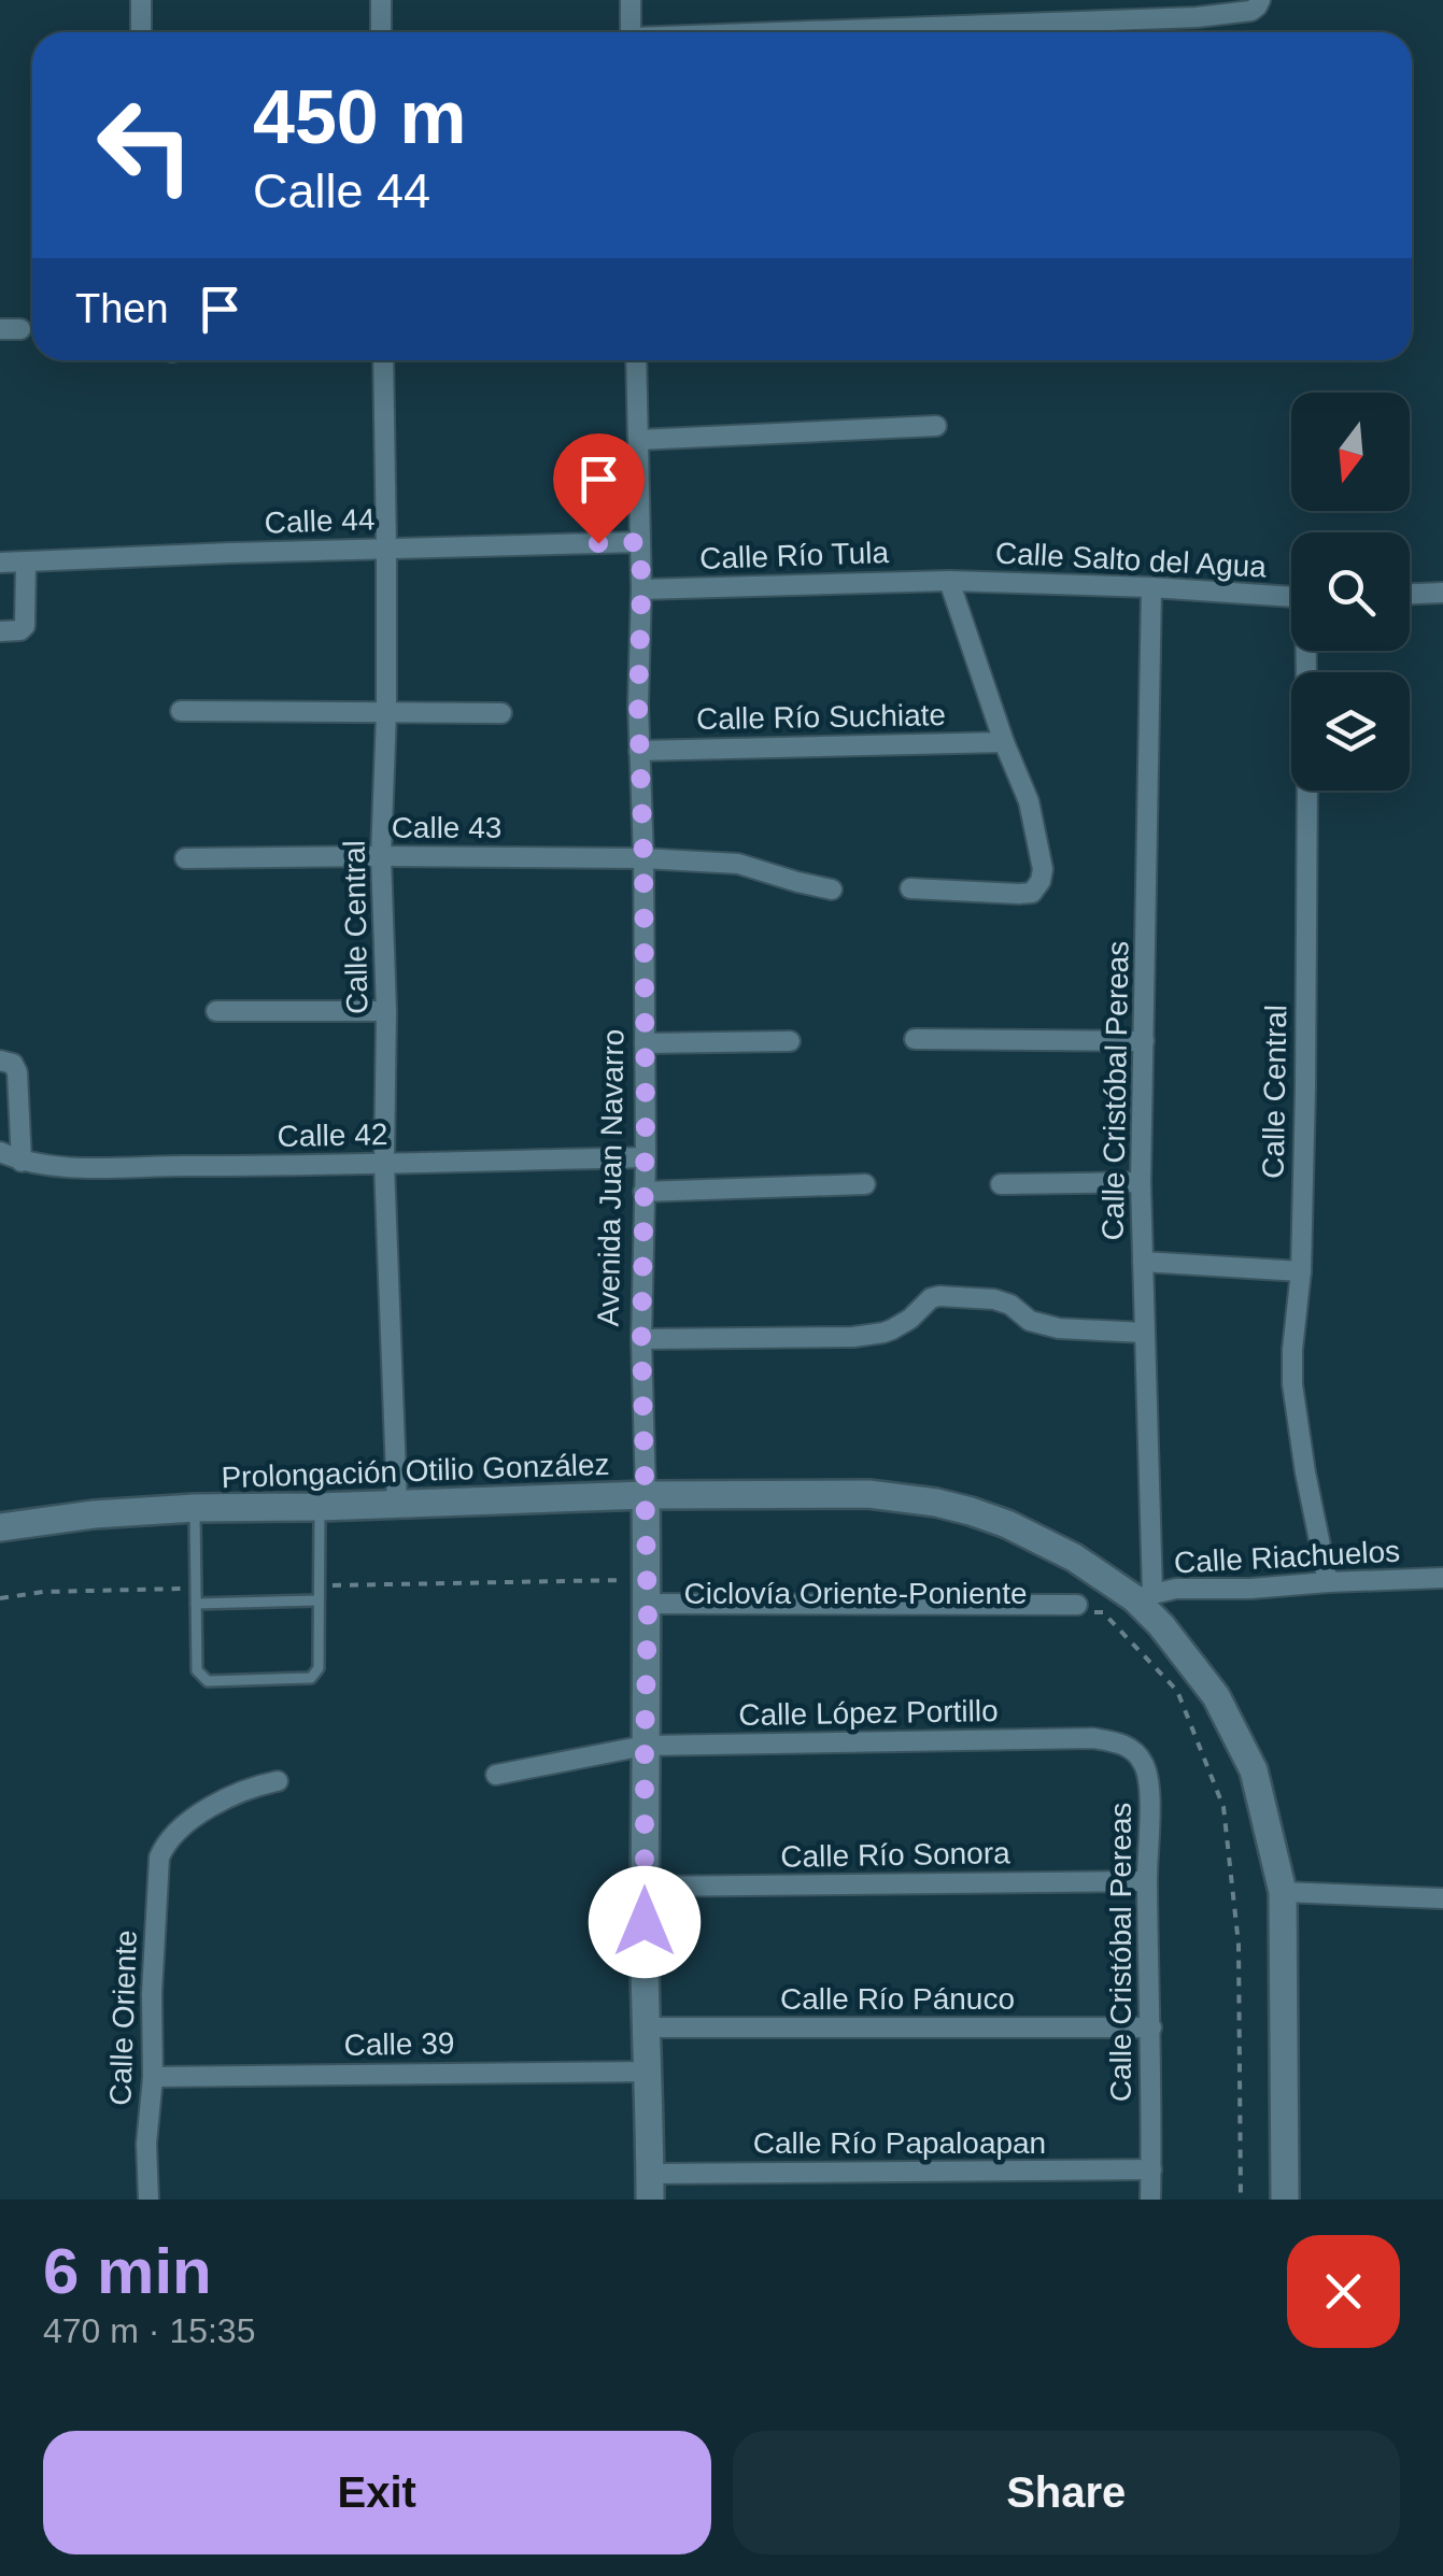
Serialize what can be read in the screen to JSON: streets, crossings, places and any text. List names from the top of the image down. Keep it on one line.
{"streets":{"main road":["Avenida Juan Navarro","Prolongación Otilio González"],"street":["Calle 44","Calle Río Tula","Calle Salto del Agua","Calle Río Suchiate","Calle 43","Calle Central","Calle Cristóbal Pereas","Calle 42","Calle Riachuelos","Calle López Portillo","Calle Río Sonora","Calle Río Pánuco","Calle Oriente","Calle 39","Calle Río Papaloapan"]},"crossings":[["Calle 44","Calle Central"],["Calle 44","Avenida Juan Navarro"],["Calle Río Tula","Calle Salto del Agua"],["Calle Río Tula","Avenida Juan Navarro"],["Calle Salto del Agua","Calle Cristóbal Pereas"],["Calle Río Suchiate","Avenida Juan Navarro"],["Calle 43","Calle Central"],["Calle 43","Avenida Juan Navarro"],["Calle Central","Calle 42"],["Calle Central","Prolongación Otilio González"],["Calle Central","Calle Riachuelos"],["Calle Cristóbal Pereas","Prolongación Otilio González"],["Calle Cristóbal Pereas","Calle Riachuelos"],["Calle Cristóbal Pereas","Calle López Portillo"],["Calle Cristóbal Pereas","Calle Río Sonora"],["Calle Cristóbal Pereas","Calle Río Pánuco"],["Calle Cristóbal Pereas","Calle Río Papaloapan"],["Calle 42","Avenida Juan Navarro"],["Avenida Juan Navarro","Prolongación Otilio González"],["Avenida Juan Navarro","Calle López Portillo"],["Avenida Juan Navarro","Calle Río Sonora"],["Avenida Juan Navarro","Calle Río Pánuco"],["Avenida Juan Navarro","Calle 39"],["Avenida Juan Navarro","Calle Río Papaloapan"],["Prolongación Otilio González","Calle Riachuelos"],["Calle Oriente","Calle 39"]],"north":"bottom","page":{"turn":["450 m","Calle 44"],"then":"Then","heading":["6 min","470 m · 15:35"],"buttons":["Exit","Share"]}}
